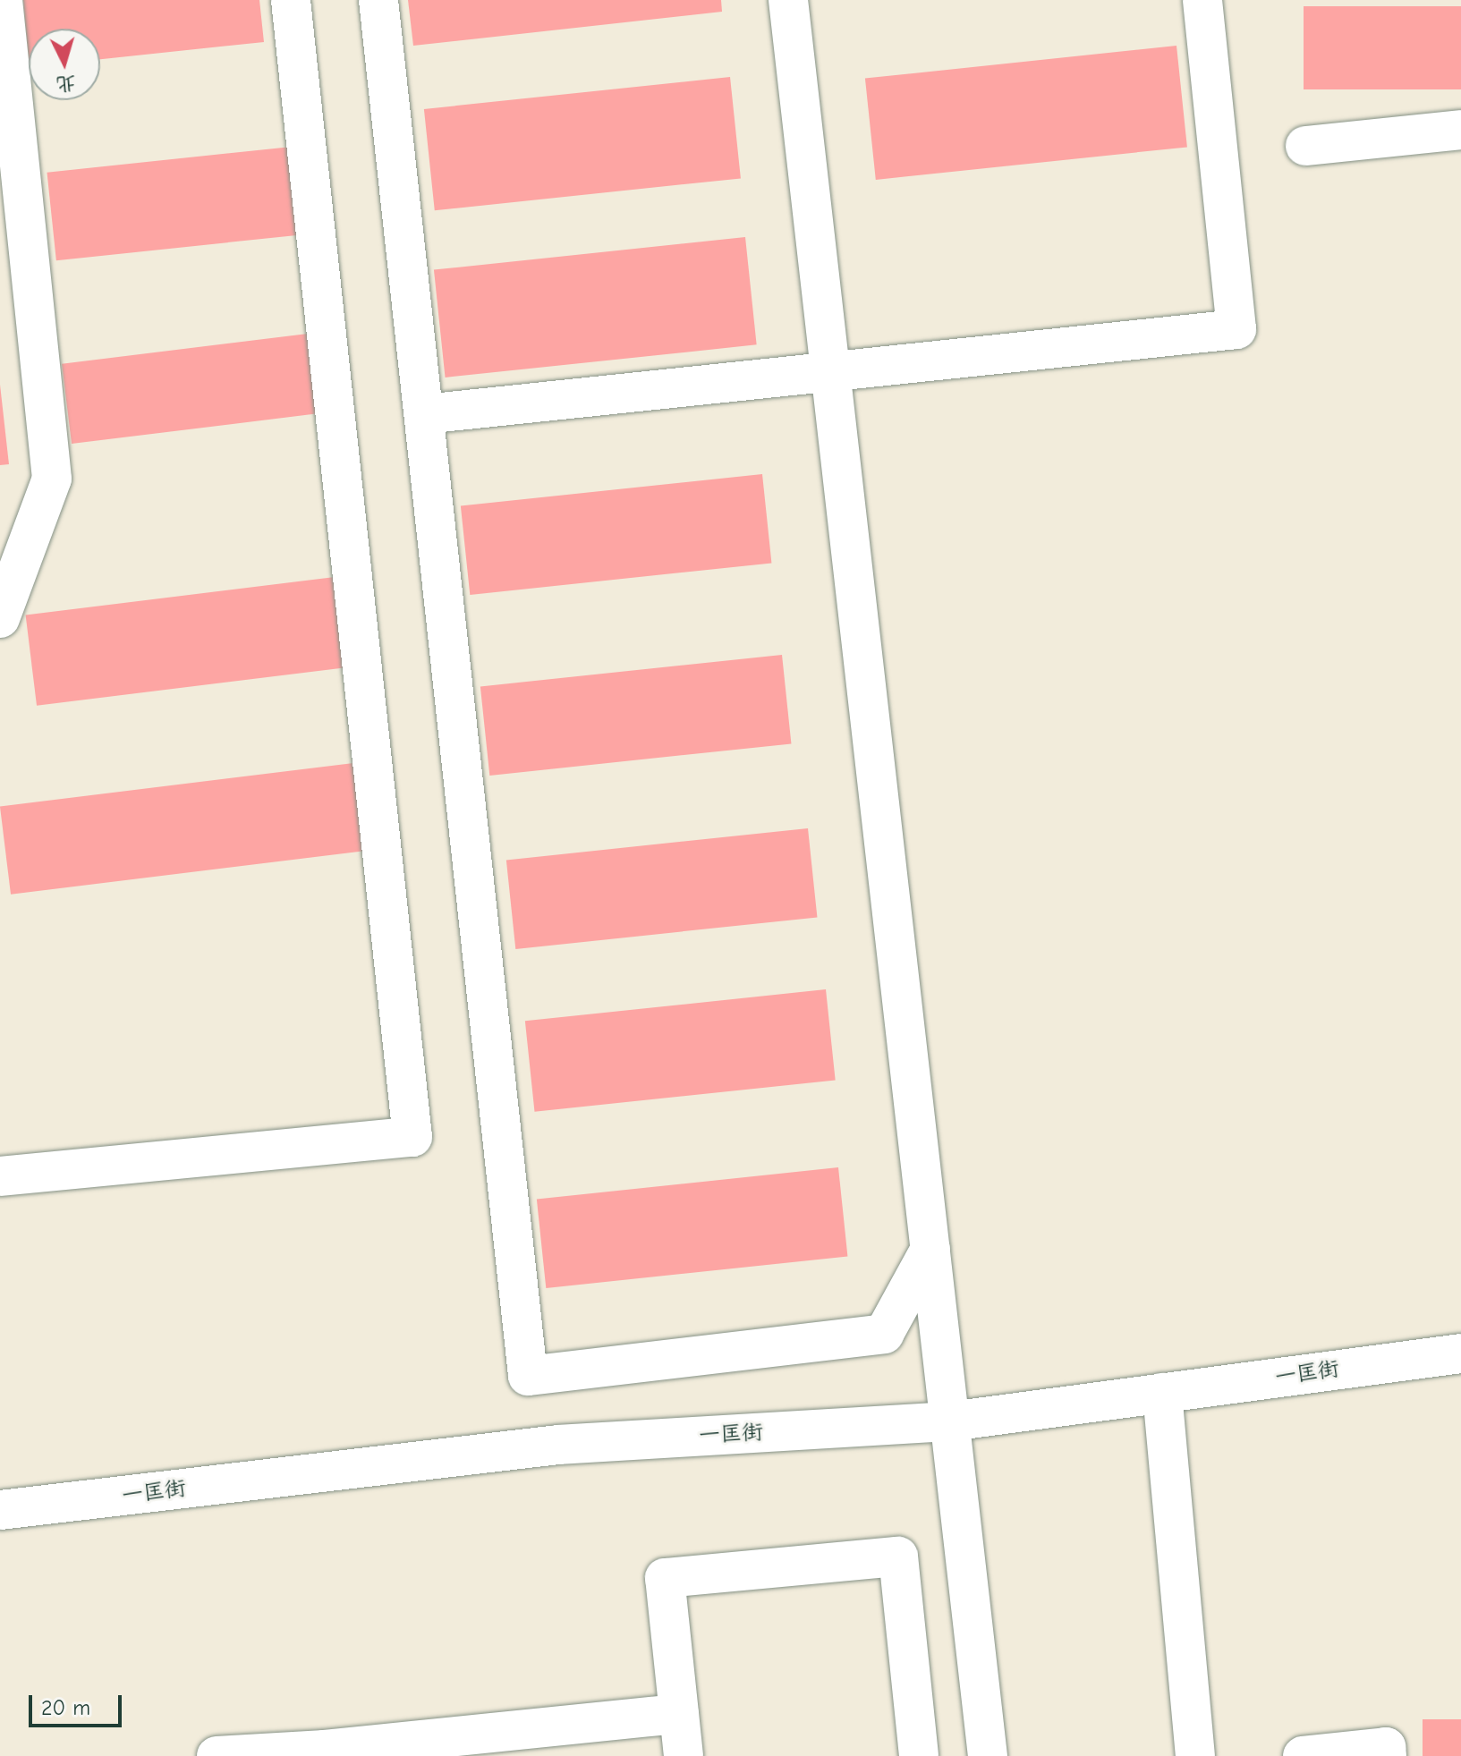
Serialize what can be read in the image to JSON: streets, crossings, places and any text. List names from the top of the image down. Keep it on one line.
{"streets":{"street":["一匡街"]},"scale_bar":"20 m","north":"bottom"}
